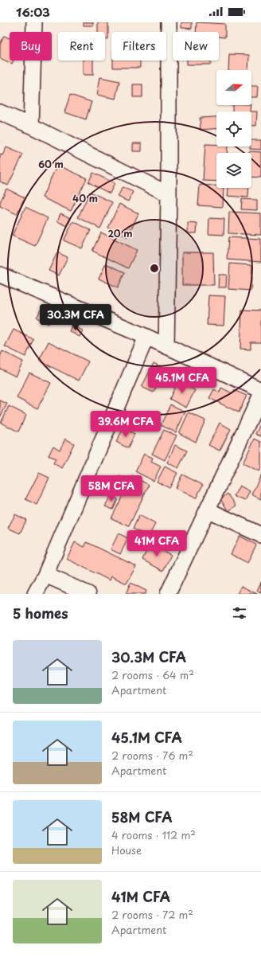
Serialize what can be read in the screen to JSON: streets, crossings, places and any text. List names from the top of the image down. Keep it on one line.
{"north":"right","page":{"status":"16:03","chip":["Buy","Rent","Filters","New"],"price":["30.3M CFA","45.1M CFA","39.6M CFA","58M CFA","41M CFA"],"heading":"5 homes","list":[{"name":"30.3M CFA","note":"2 rooms · 64 m² · Apartment"},{"name":"45.1M CFA","note":"2 rooms · 76 m² · Apartment"},{"name":"58M CFA","note":"4 rooms · 112 m² · House"},{"name":"41M CFA","note":"2 rooms · 72 m² · Apartment"}]},"rings":["60 m","40 m","20 m"]}
